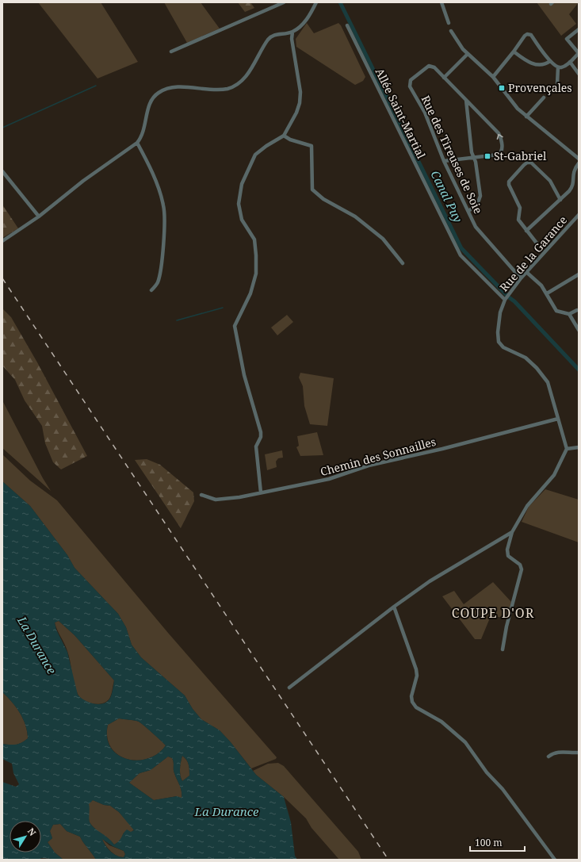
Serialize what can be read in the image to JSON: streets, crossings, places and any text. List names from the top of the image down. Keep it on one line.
{"streets":{"street":["Allée Saint-Martial","Rue des Tireuses de Soie","Rue de la Garance","Chemin des Sonnailles"]},"crossings":[["Allée Saint-Martial","Rue de la Garance"],["Rue des Tireuses de Soie","Rue de la Garance"],["Rue de la Garance","Chemin des Sonnailles"]],"districts":["COUPE D'OR"],"water":["Canal Puy","La Durance"],"places":{"transit":["Provençales","St-Gabriel"]},"scale_bar":"100 m","north":"top right"}
